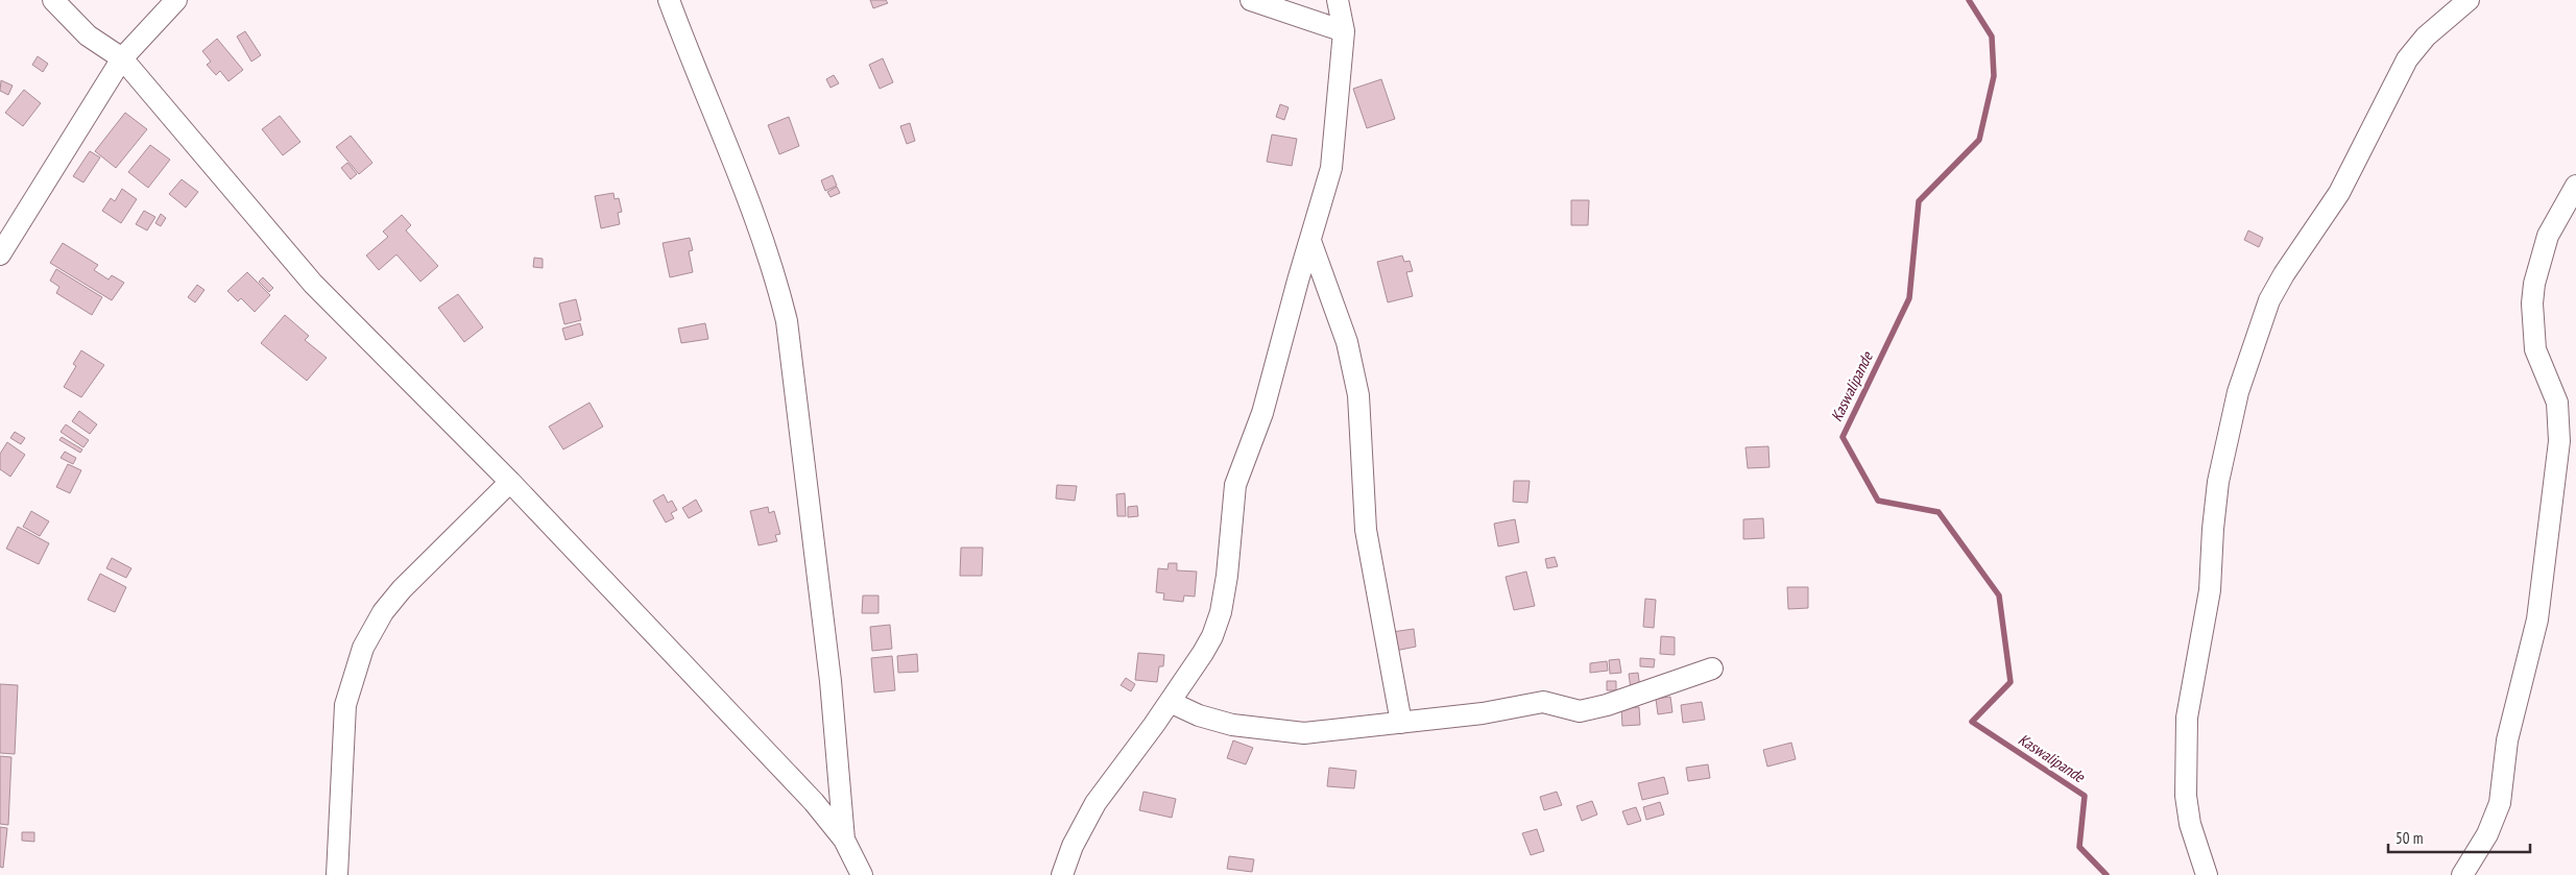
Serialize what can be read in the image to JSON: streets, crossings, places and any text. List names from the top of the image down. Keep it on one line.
{"water":["Kaswalipande"],"scale_bar":"50 m"}
